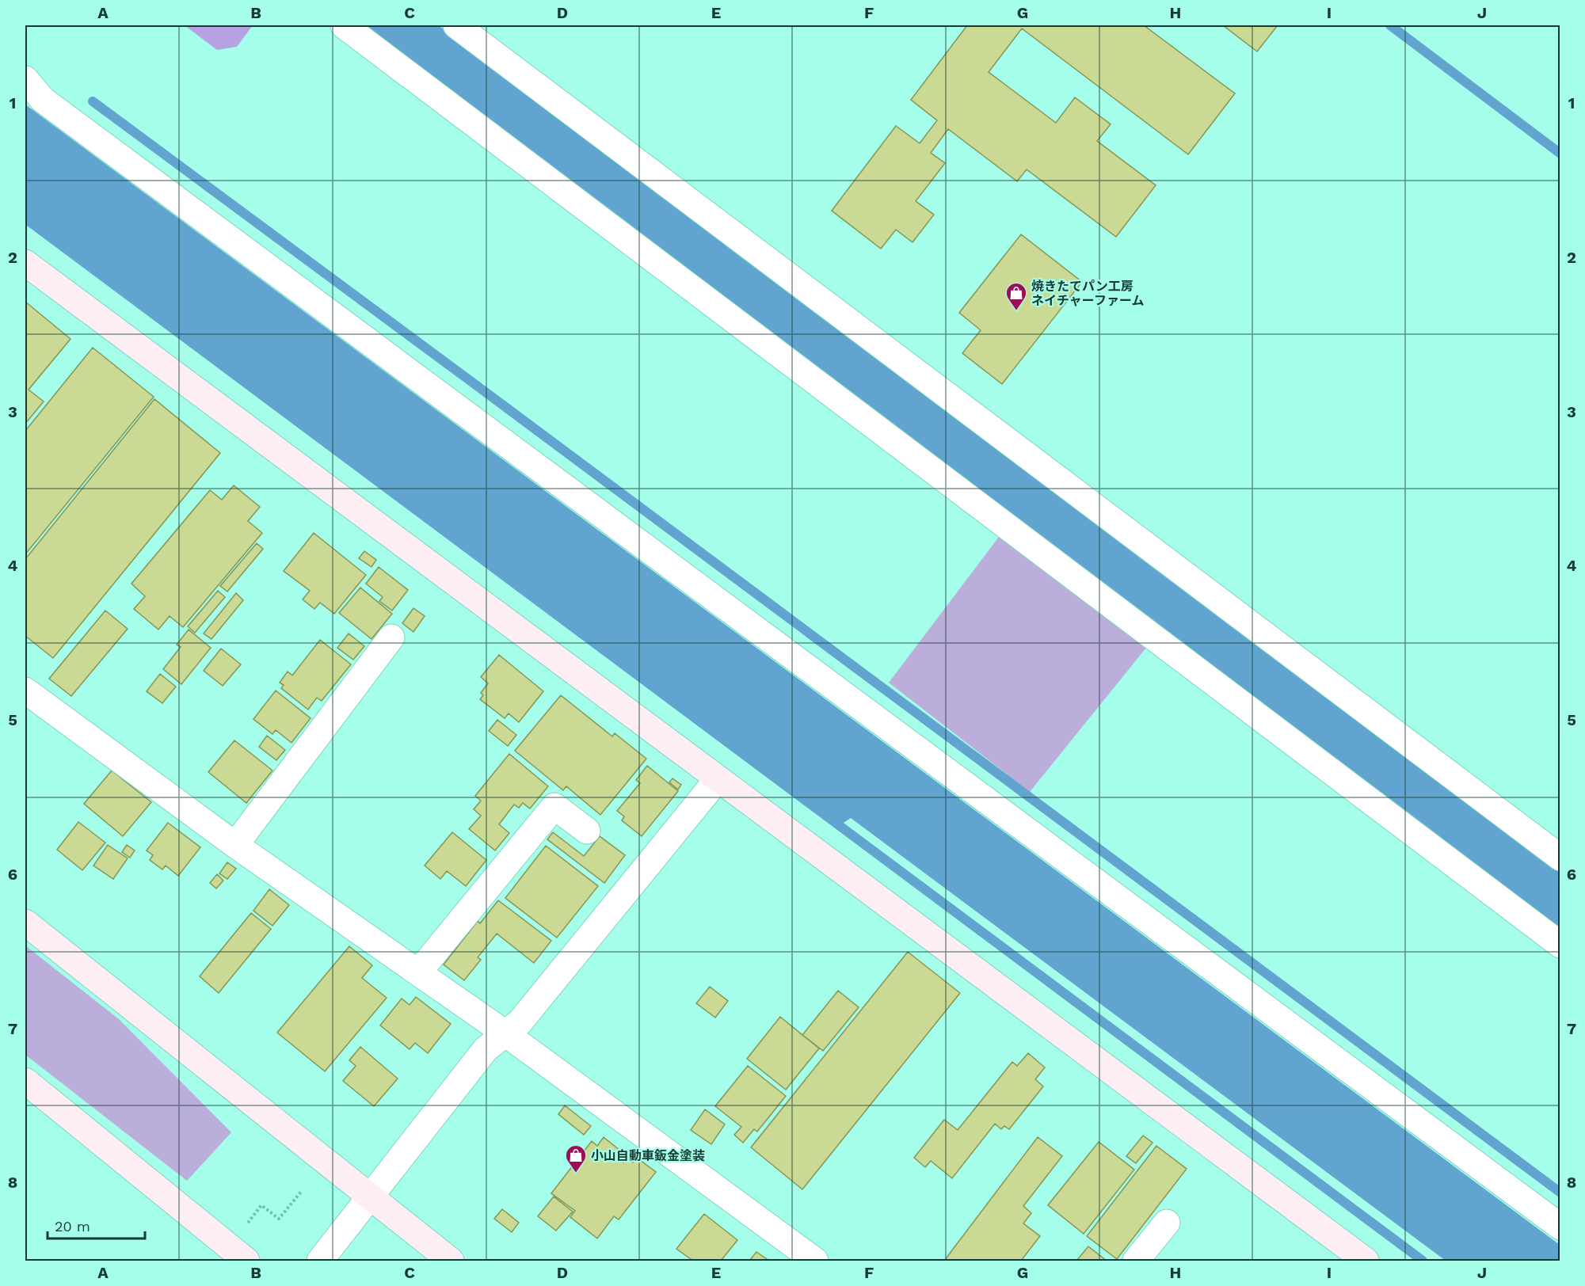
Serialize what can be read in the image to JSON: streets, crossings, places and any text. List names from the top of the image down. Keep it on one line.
{"places":{"shop":["焼きたてパン工房 ネイチャーファーム","小山自動車鈑金塗装"]},"scale_bar":"20 m","grid":{"columns":["A","B","C","D","E","F","G","H","I","J"],"rows":["1","2","3","4","5","6","7","8"]}}
